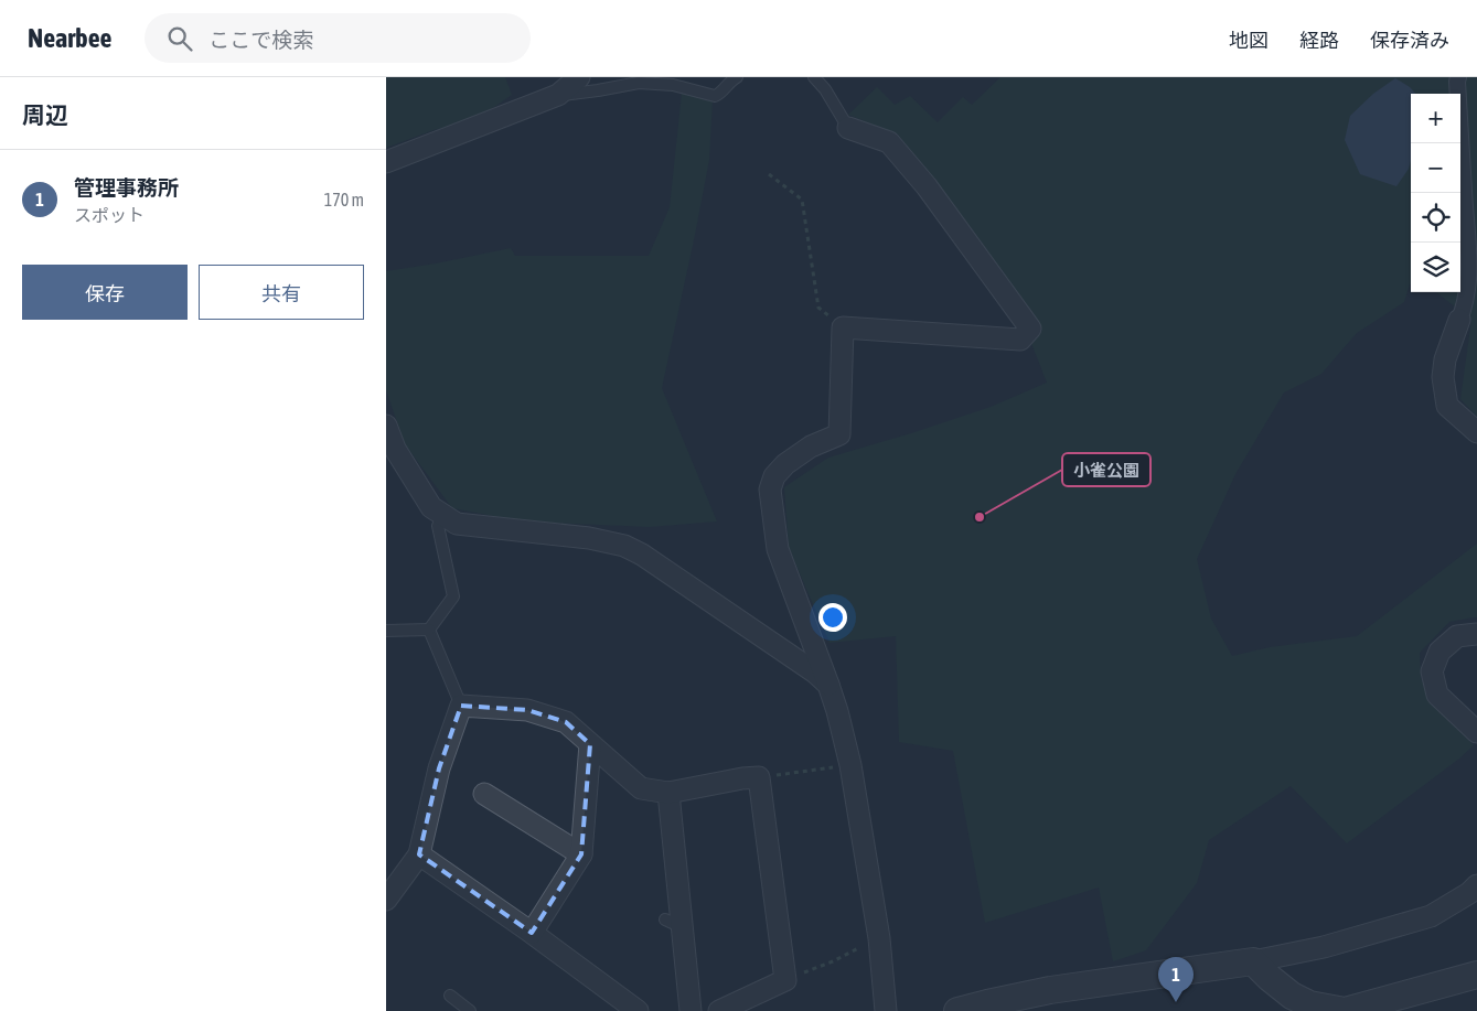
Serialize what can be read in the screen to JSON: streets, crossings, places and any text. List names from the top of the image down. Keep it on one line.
{"places":["小雀公園"],"page":{"header":"Nearbee","search":"ここで検索","nav":["地図","経路","保存済み"],"heading":"周辺","map_buttons":["+","−"],"list":[{"mark":"1","name":"管理事務所","note":"スポット","value":"170 m"}],"buttons":["保存","共有"],"pins":"1"}}
